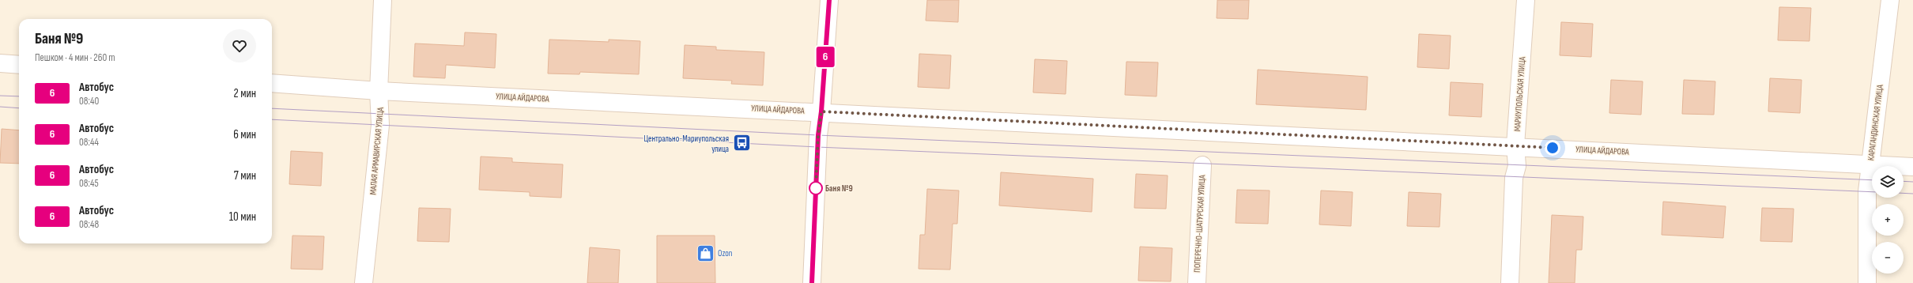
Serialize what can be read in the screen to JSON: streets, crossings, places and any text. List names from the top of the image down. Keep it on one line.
{"streets":{"street":["МАРИУПОЛЬСКАЯ УЛИЦА","УЛИЦА АЙДАРОВА","КАРАГАНДИНСКАЯ УЛИЦА","МАЛАЯ АРМАВИРСКАЯ УЛИЦА","ПОПЕРЕЧНО-ШАТУРСКАЯ УЛИЦА"]},"crossings":[["МАРИУПОЛЬСКАЯ УЛИЦА","УЛИЦА АЙДАРОВА"],["УЛИЦА АЙДАРОВА","КАРАГАНДИНСКАЯ УЛИЦА"],["УЛИЦА АЙДАРОВА","МАЛАЯ АРМАВИРСКАЯ УЛИЦА"]],"places":{"bus stop":["Центрально-Мариупольская улица"],"other":["Баня №9"],"shop":["Ozon"]},"lines":["bus line 6"],"page":{"on_map":"6","heading":["Баня №9","Пешком · 4 мин · 260 m"],"list":[{"mark":"6","name":"Автобус","note":"08:40","value":"2 мин"},{"mark":"6","name":"Автобус","note":"08:44","value":"6 мин"},{"mark":"6","name":"Автобус","note":"08:45","value":"7 мин"},{"mark":"6","name":"Автобус","note":"08:48","value":"10 мин"}],"map_buttons":["+","−"]}}
